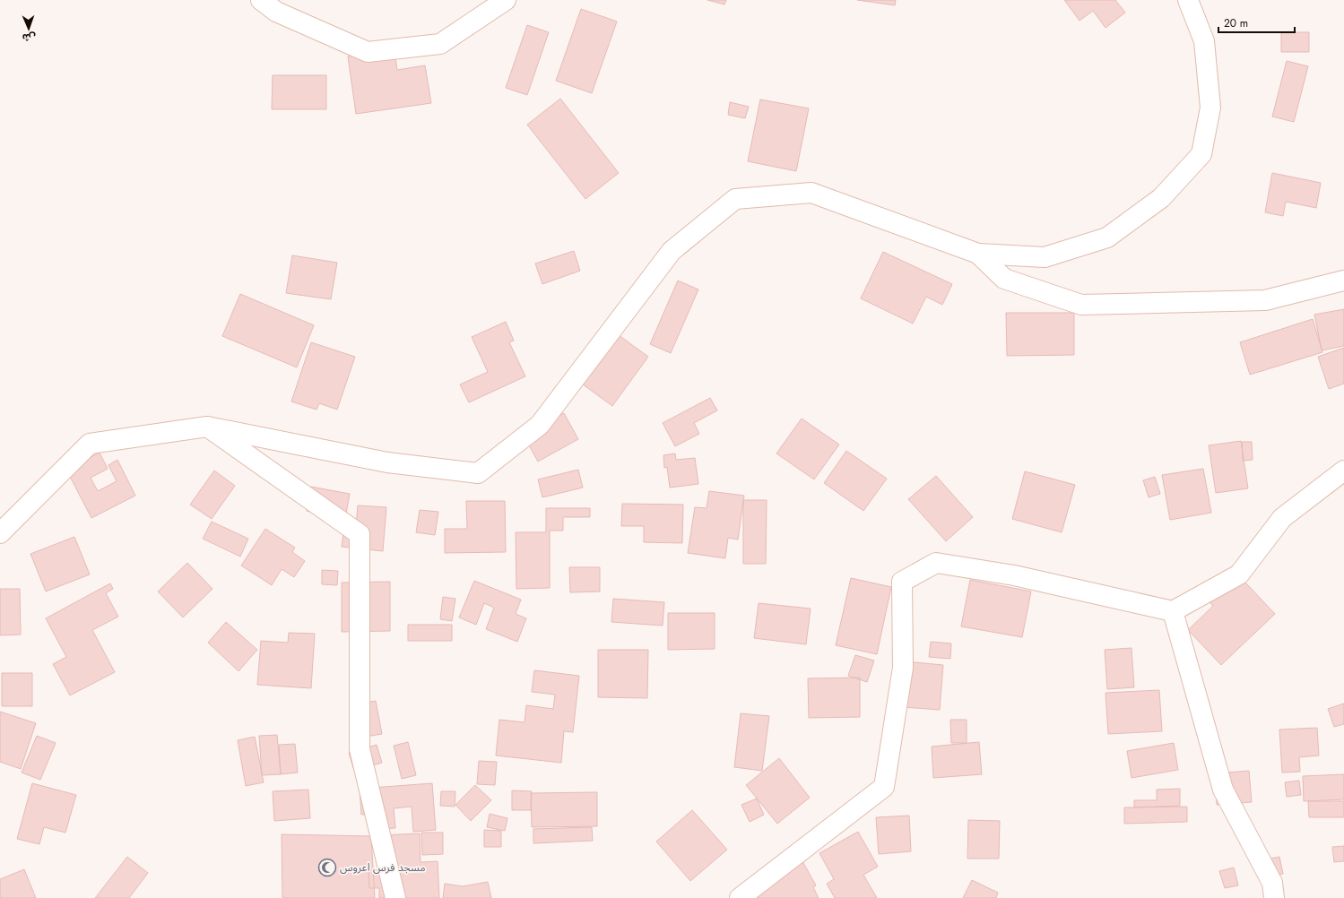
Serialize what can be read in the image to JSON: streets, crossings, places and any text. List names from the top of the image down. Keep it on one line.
{"places":{"mosque":["مسجد فرس اعروس"]},"scale_bar":"20 m","north":"bottom"}
